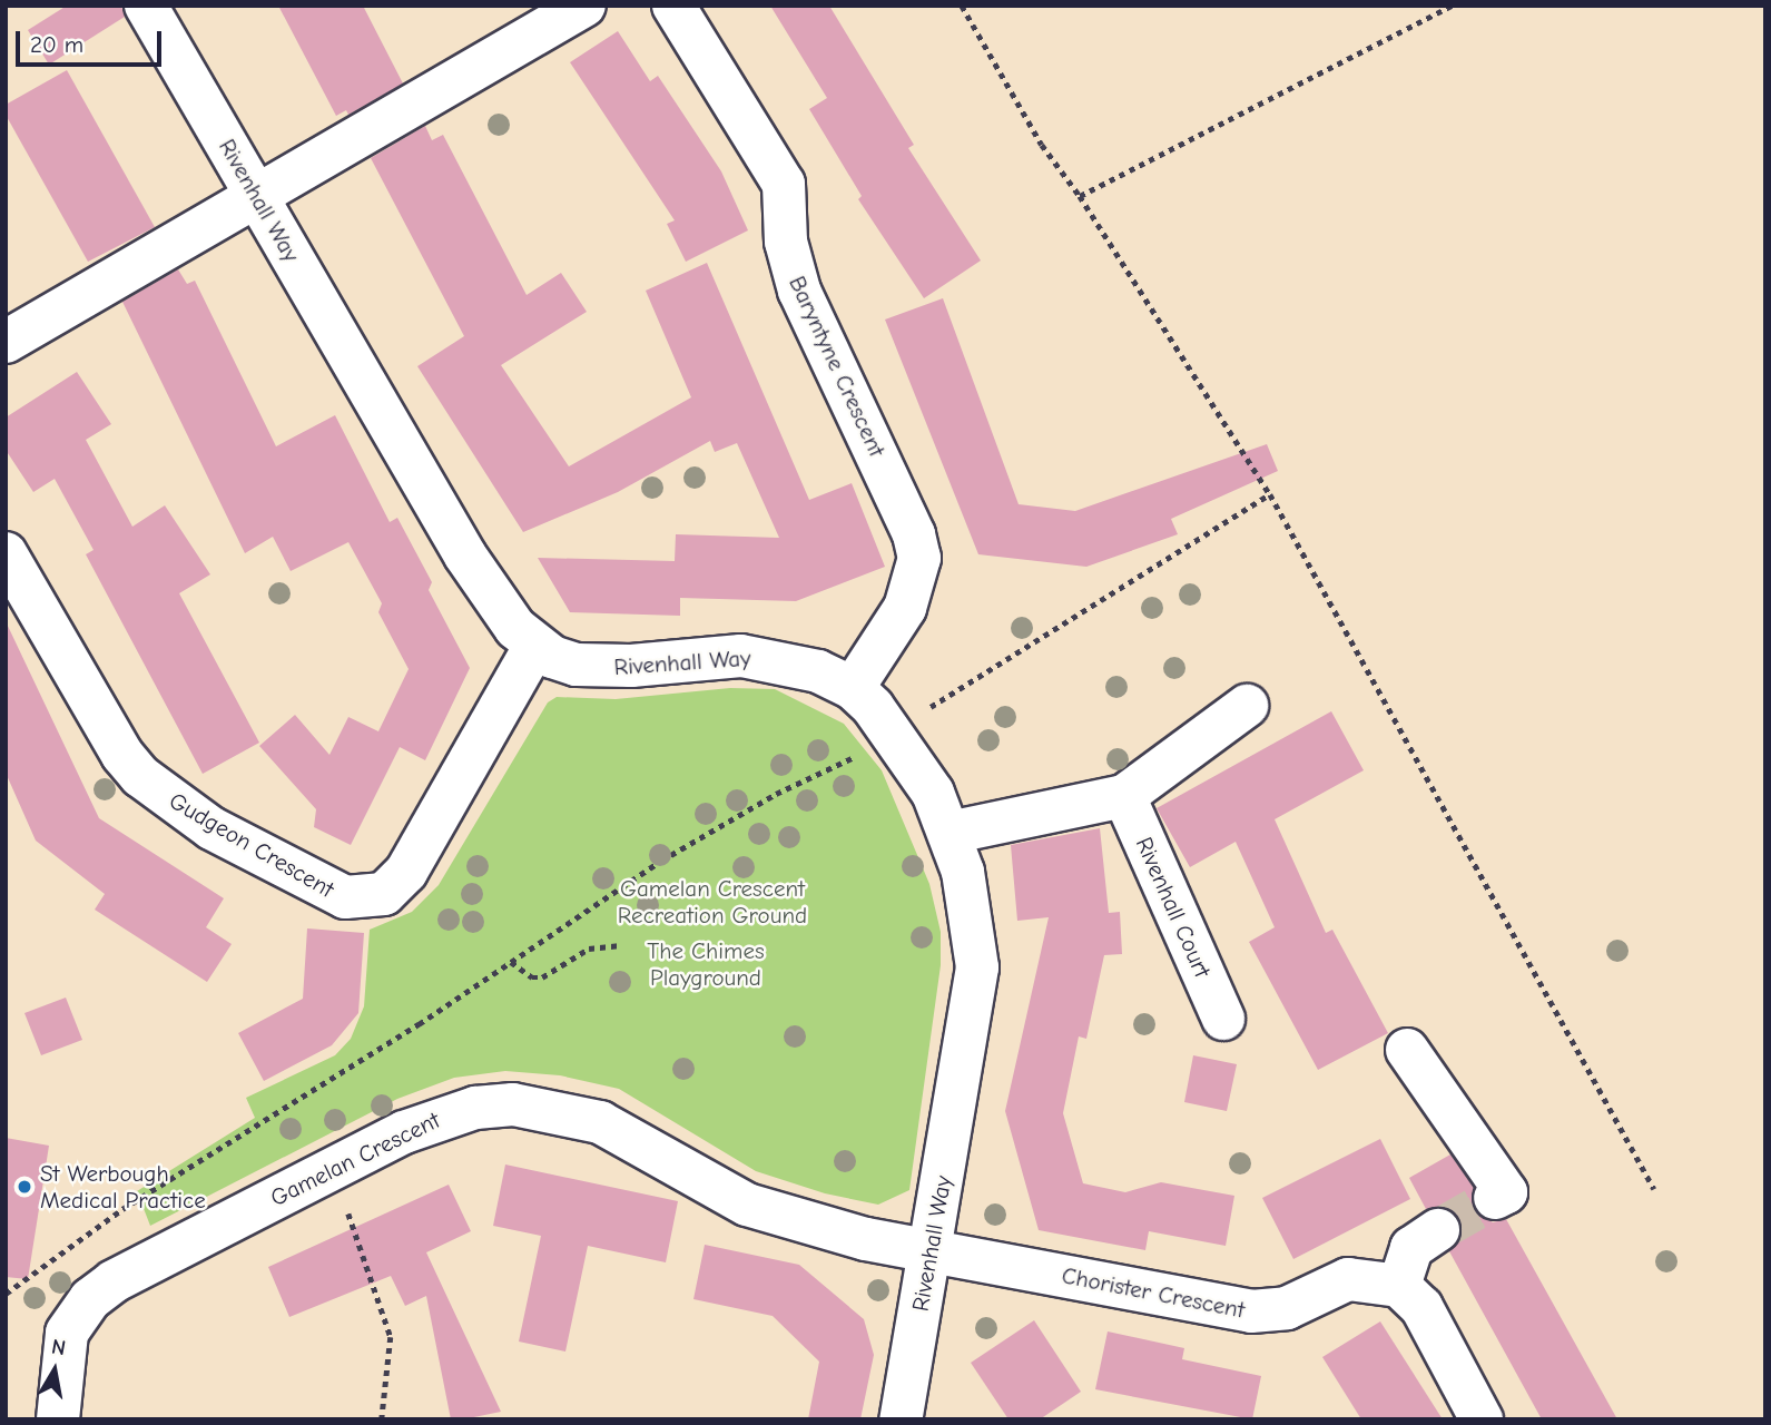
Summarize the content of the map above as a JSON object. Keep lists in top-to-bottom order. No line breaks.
{"streets":{"street":["Rivenhall Way","Baryntyne Crescent","Gudgeon Crescent","Rivenhall Court","Gamelan Crescent","Chorister Crescent"]},"crossings":[["Rivenhall Way","Baryntyne Crescent"],["Rivenhall Way","Gudgeon Crescent"],["Rivenhall Way","Gamelan Crescent"],["Rivenhall Way","Chorister Crescent"],["Gamelan Crescent","Chorister Crescent"]],"parks":["Gamelan Crescent Recreation Ground","The Chimes Playground"],"places":["St Werbough Medical Practice"],"scale_bar":"20 m","north":"top"}
